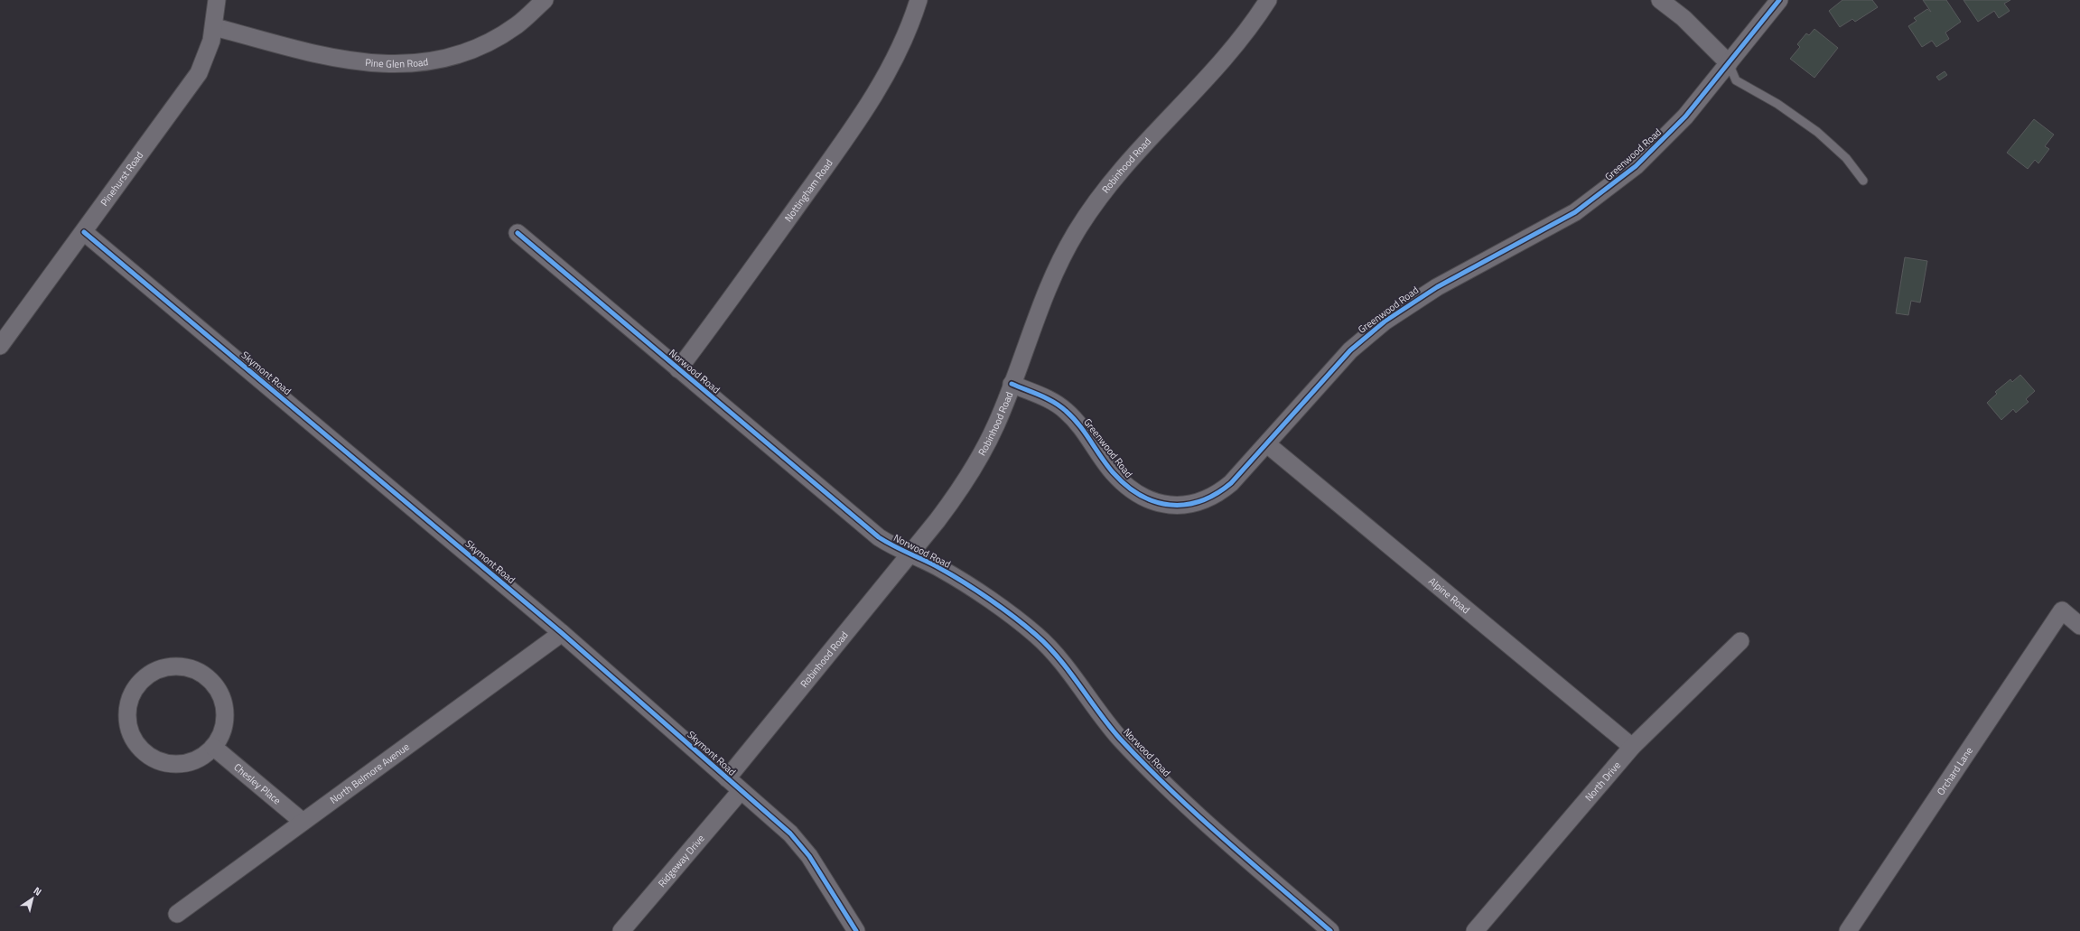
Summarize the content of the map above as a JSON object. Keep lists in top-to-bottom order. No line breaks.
{"streets":{"street":["Pine Glen Road","Greenwood Road","Robinhood Road","Pinehurst Road","Nottingham Road","Norwood Road","Skymont Road","Alpine Road","Orchard Lane","North Belmore Avenue","North Drive","Chesley Place","Ridgeway Drive"]},"crossings":[["Pine Glen Road","Pinehurst Road"],["Greenwood Road","Robinhood Road"],["Greenwood Road","Alpine Road"],["Robinhood Road","Norwood Road"],["Robinhood Road","Skymont Road"],["Pinehurst Road","Skymont Road"],["Nottingham Road","Norwood Road"],["Skymont Road","North Belmore Avenue"],["Skymont Road","Ridgeway Drive"],["Alpine Road","North Drive"],["North Belmore Avenue","Chesley Place"]],"north":"top right"}
